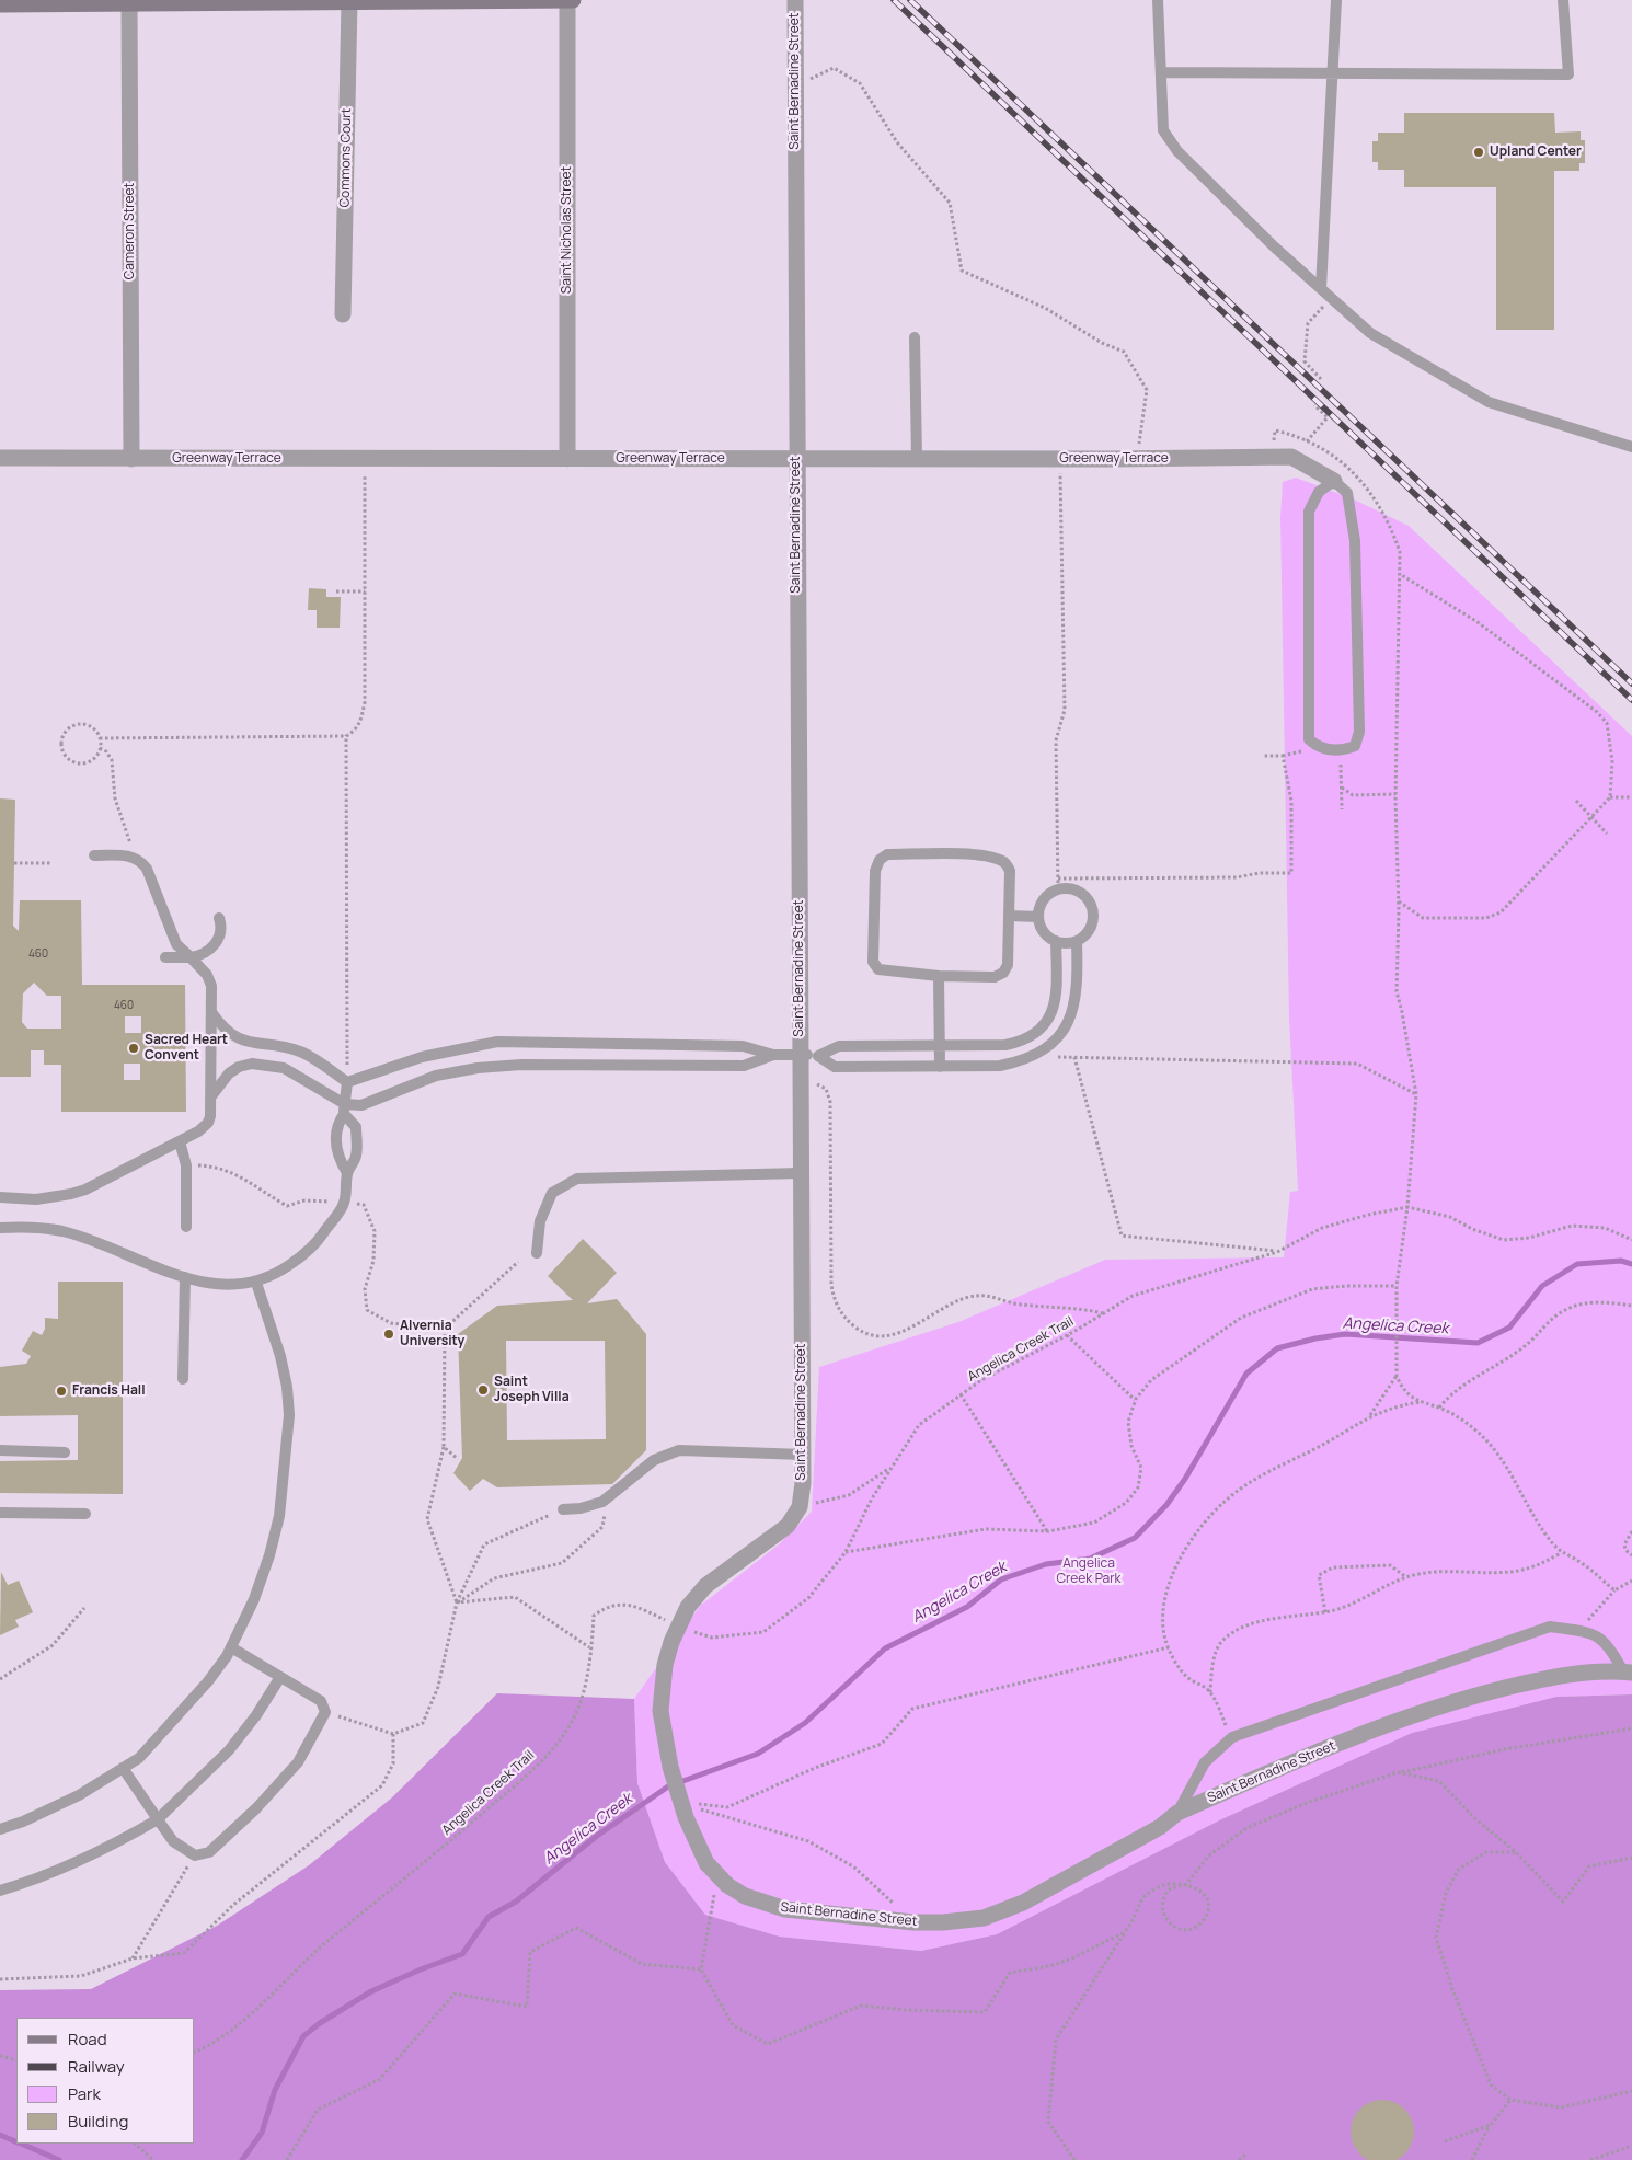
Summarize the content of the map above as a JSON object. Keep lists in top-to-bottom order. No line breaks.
{"streets":{"street":["Saint Bernadine Street","Commons Court","Saint Nicholas Street","Cameron Street","Greenway Terrace"],"path":["Angelica Creek Trail"]},"crossings":[["Saint Bernadine Street","Greenway Terrace"],["Saint Bernadine Street","Angelica Creek Trail"],["Saint Nicholas Street","Greenway Terrace"],["Cameron Street","Greenway Terrace"]],"water":["Angelica Creek"],"parks":["Angelica Creek Park"],"places":["Upland Center","Sacred Heart Convent","Alvernia University","Saint Joseph Villa","Francis Hall"],"house_numbers":["460","460"],"legend":["Road","Railway","Park","Building"]}
